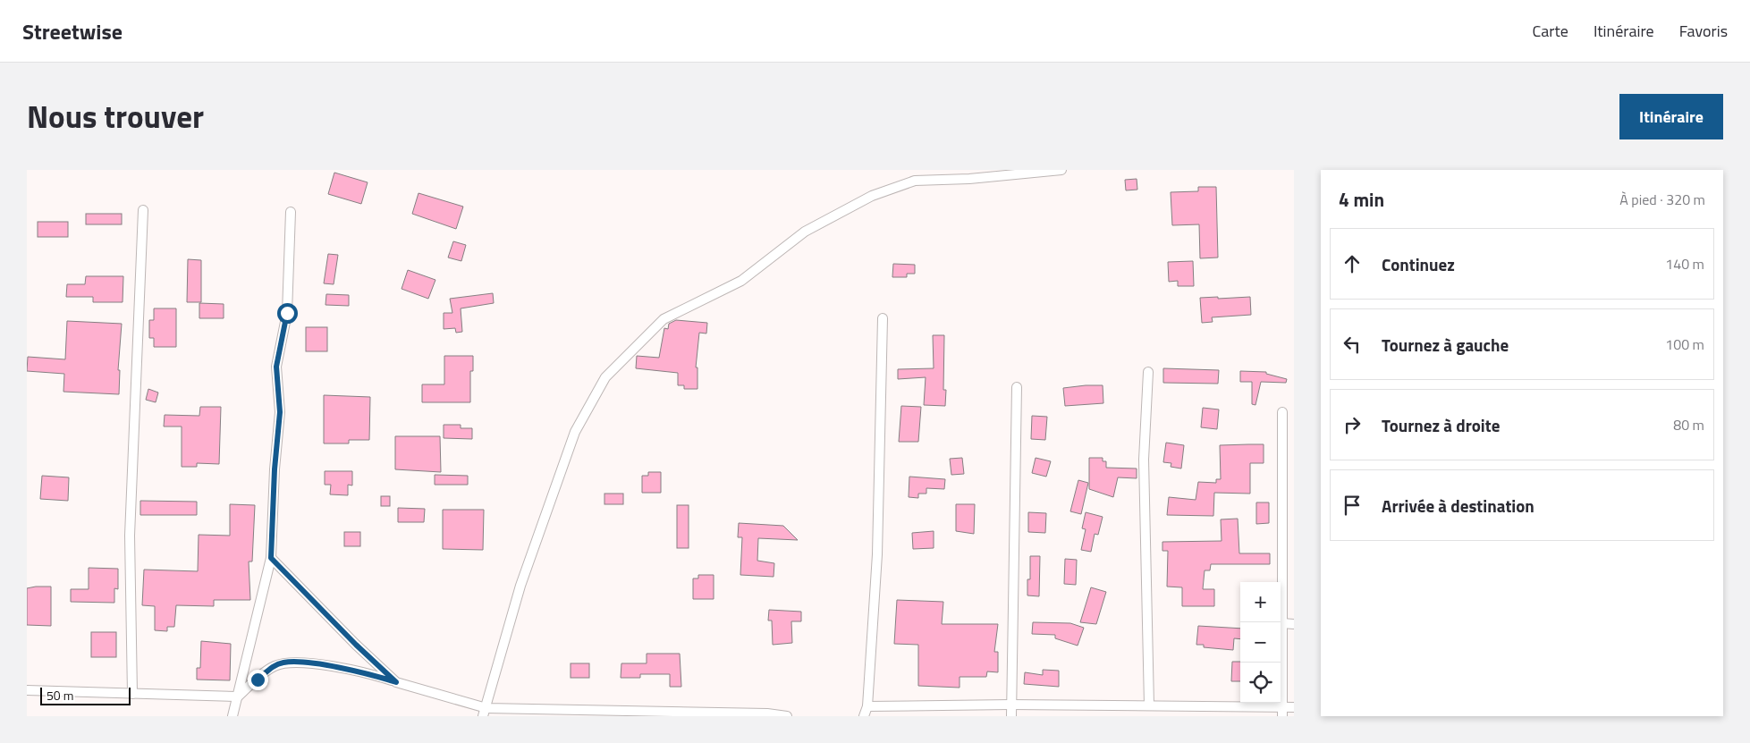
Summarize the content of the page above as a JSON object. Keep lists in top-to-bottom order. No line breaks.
{"scale_bar":"50 m","page":{"header":"Streetwise","nav":["Carte","Itinéraire","Favoris"],"title":"Nous trouver","buttons":"Itinéraire","heading":["4 min","À pied · 320 m"],"list":[["Continuez","140 m"],["Tournez à gauche","100 m"],["Tournez à droite","80 m"],"Arrivée à destination"],"map_buttons":["+","−"],"scale":"50 m"}}
